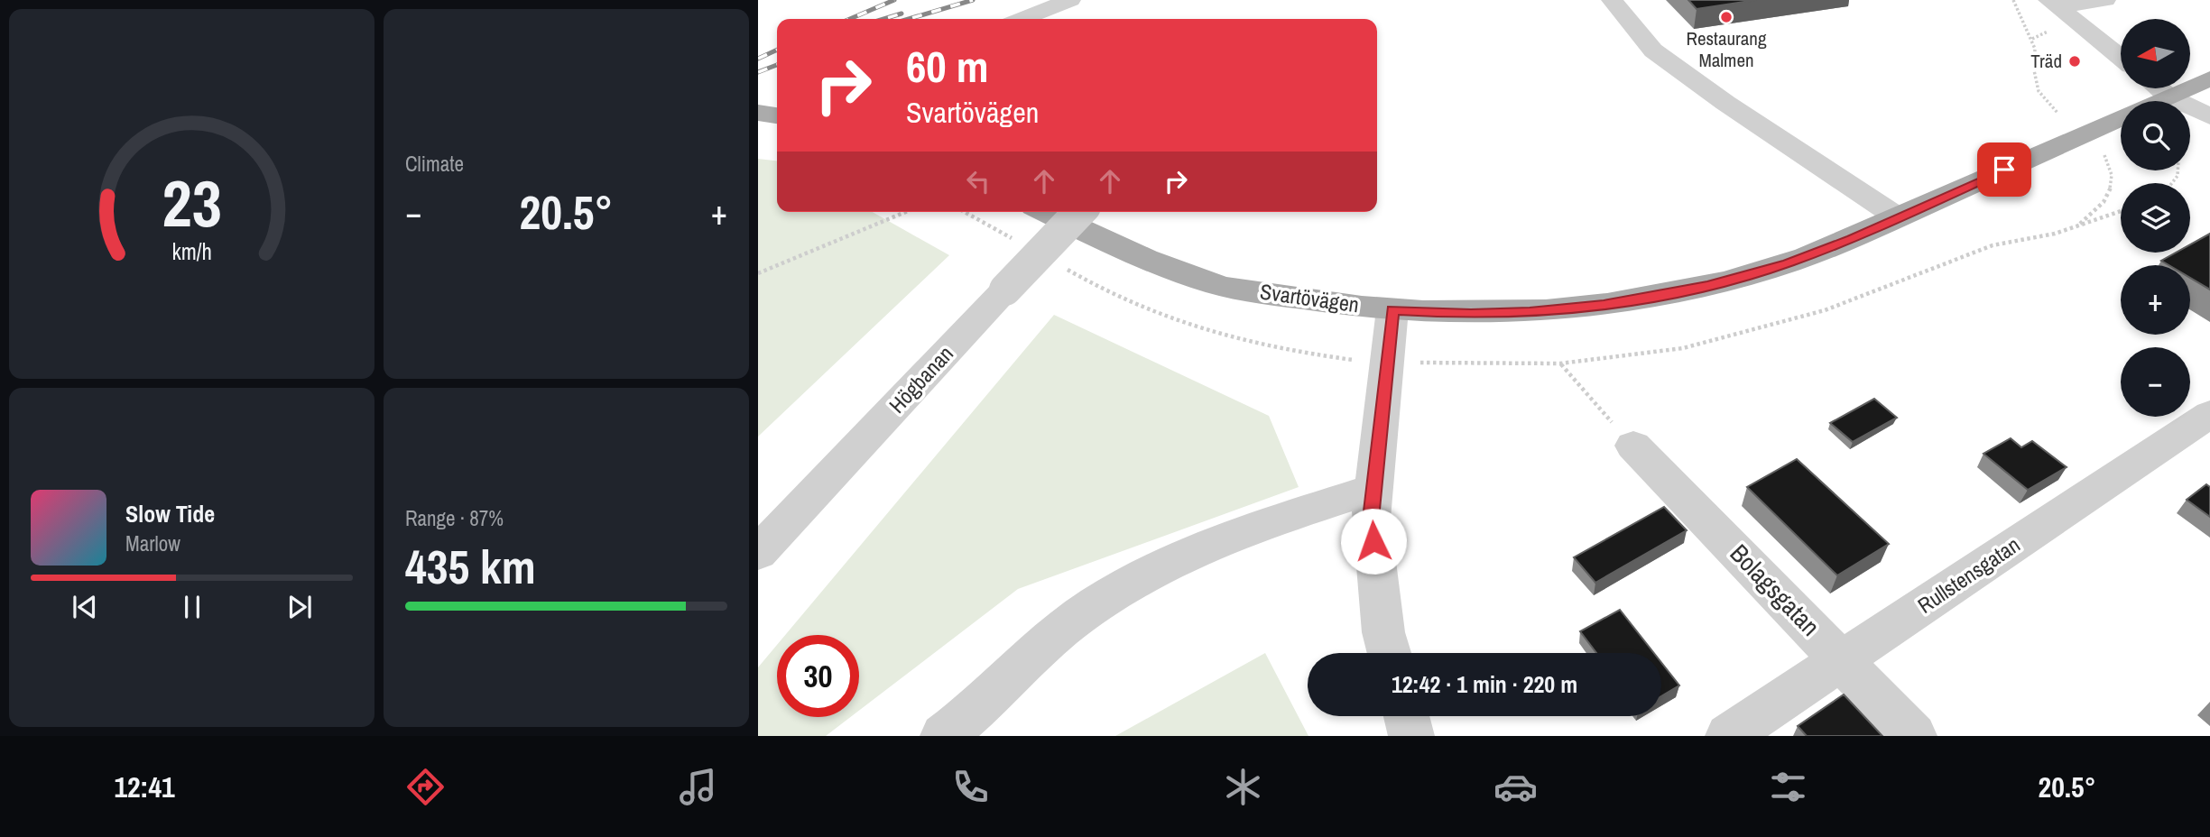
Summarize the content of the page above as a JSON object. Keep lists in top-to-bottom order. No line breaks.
{"streets":{"main road":["Svartövägen"],"street":["Högbanan","Rullstensgatan","Bolagsgatan"]},"crossings":[["Rullstensgatan","Bolagsgatan"]],"places":["Restaurang Malmen","Träd"],"north":"left","page":{"tile":["Climate",["Range · 87%","435 km"]],"map_buttons":["+","−"],"turn":["60 m","Svartövägen"],"heat":["−","20.5°","+"],"song":["Slow Tide","Marlow"],"limit":"30","trip":"12:42 · 1 min · 220 m","tabs":["12:41","20.5°"],"gauge":["23","km/h"]}}
